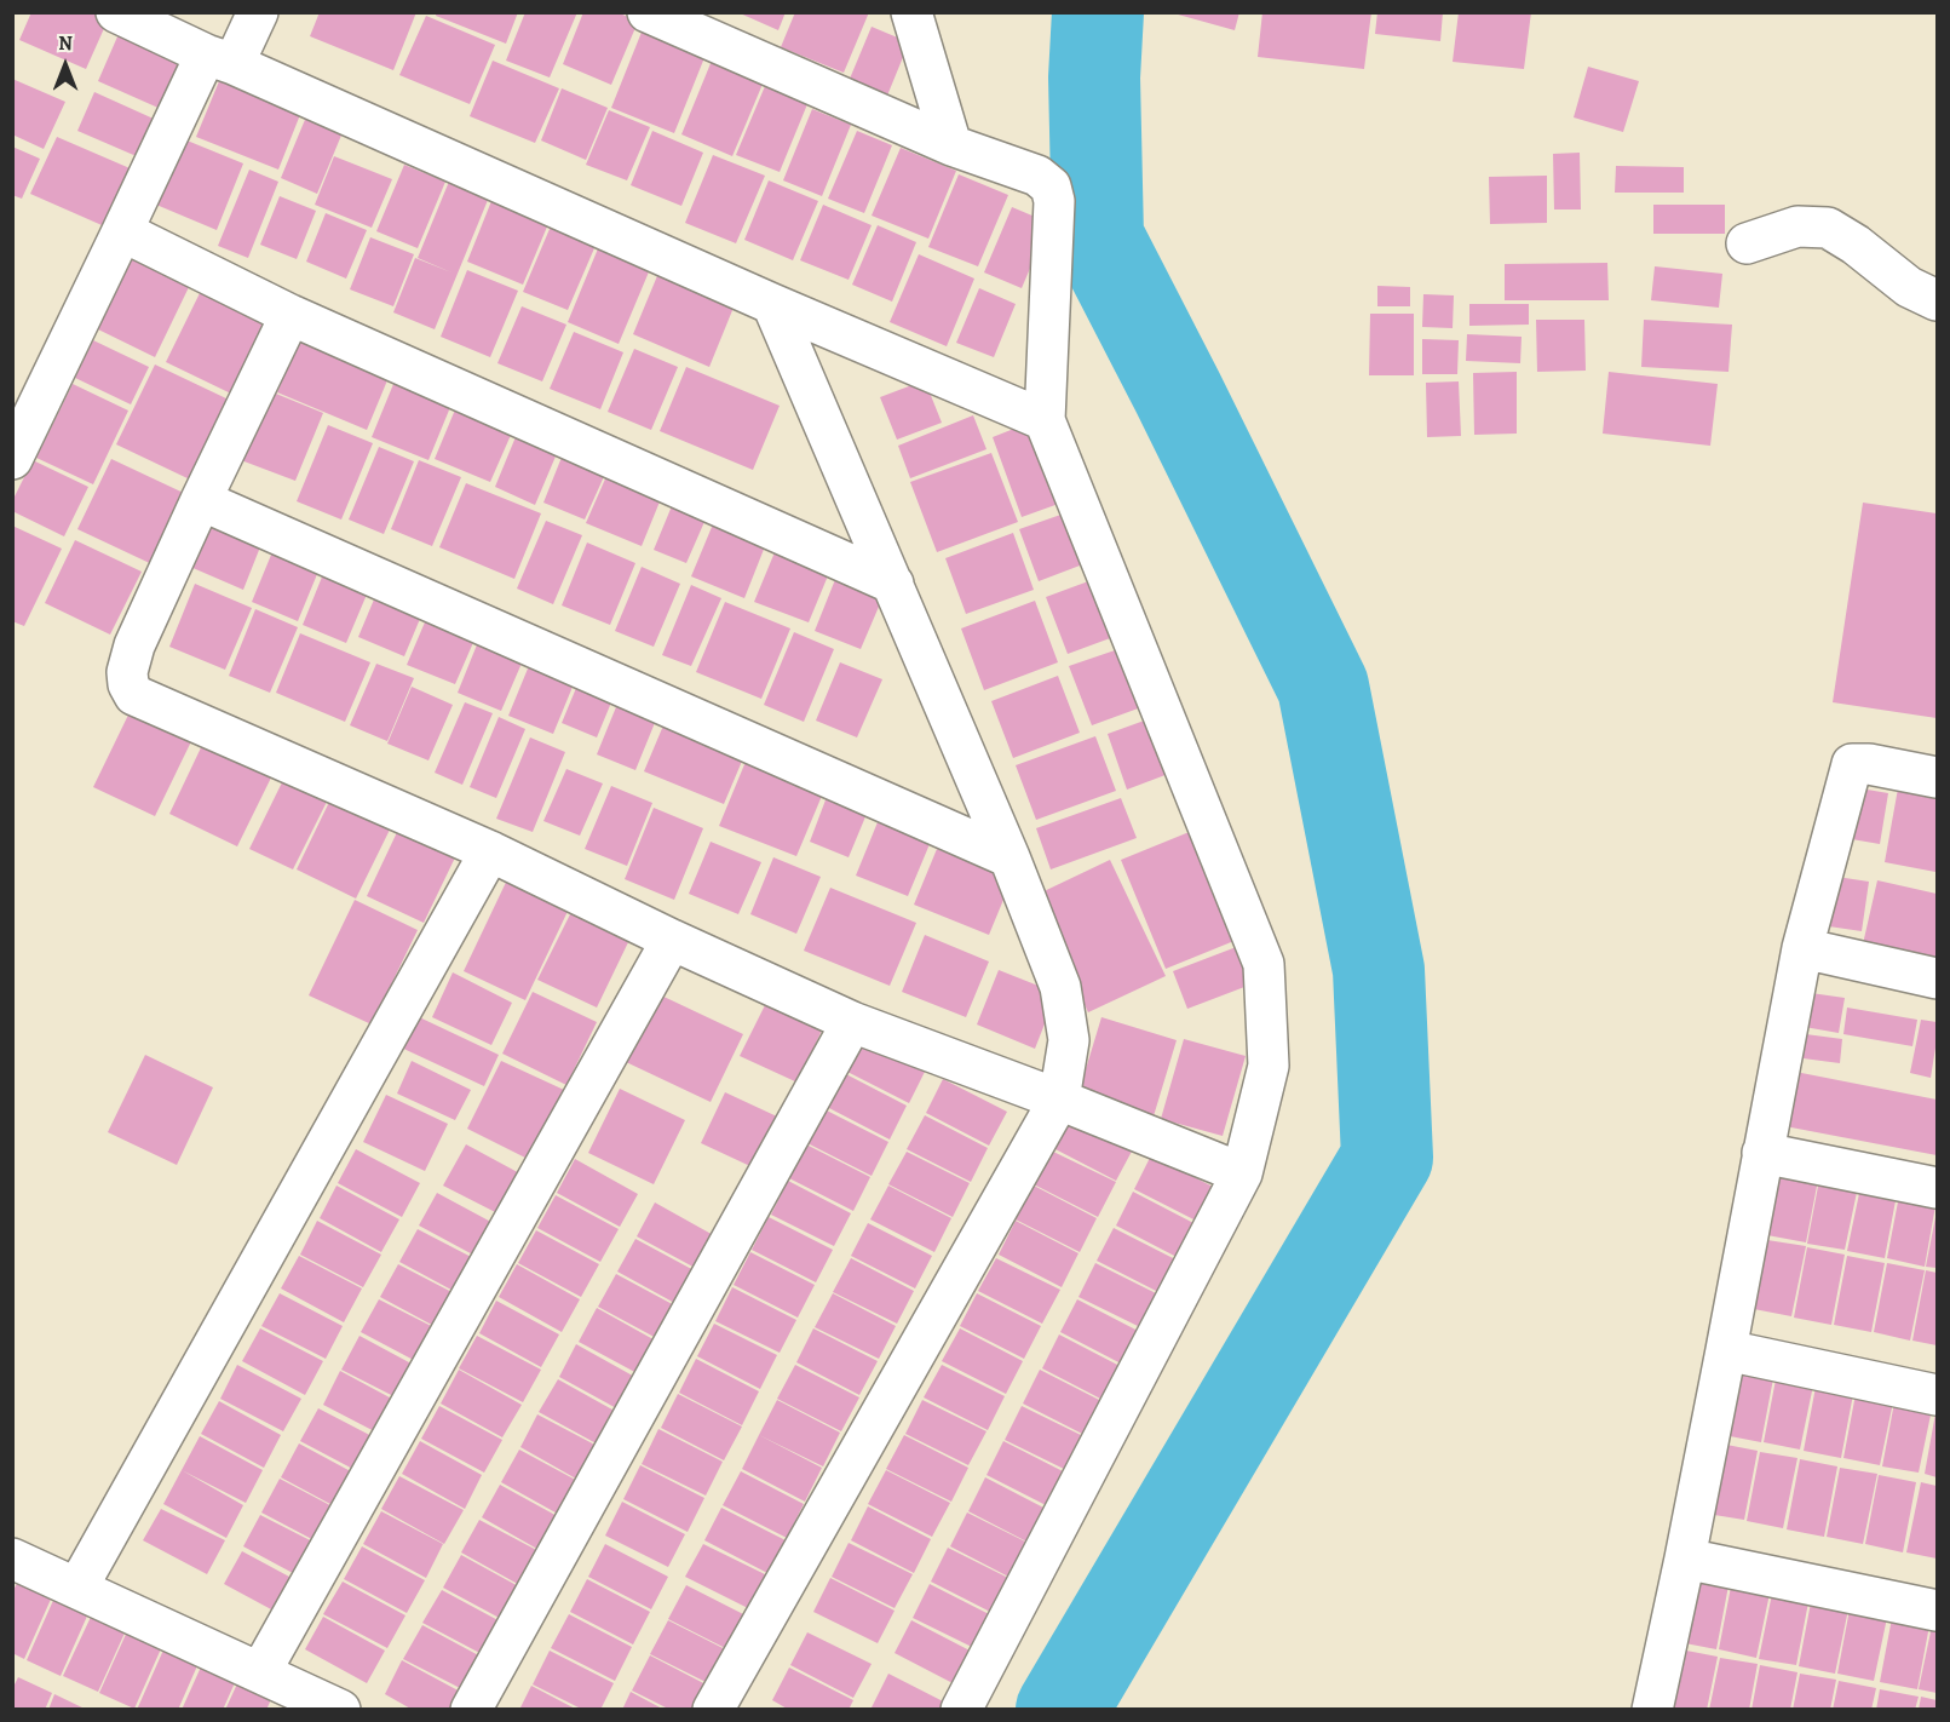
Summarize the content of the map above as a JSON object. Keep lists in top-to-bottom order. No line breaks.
{"north":"top"}
